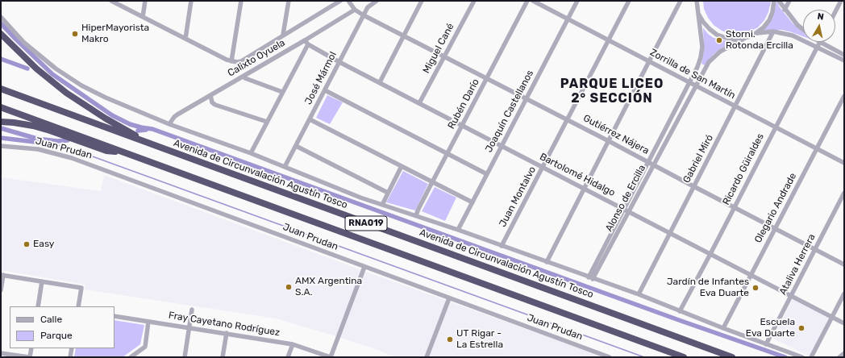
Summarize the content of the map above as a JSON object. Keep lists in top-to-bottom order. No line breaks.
{"streets":{"highway":["Avenida de Circunvalación Agustín Tosco","RNA019"],"street":["Miguel Cané","Calixto Oyuela","Zorrilla de San Martín","José Mármol","Rubén Darío","Joaquín Castellanos","Gutiérrez Nájera","Juan Prudan","Gabriel Miró","Ricardo Güiraldes","Bartolomé Hidalgo","Juan Montalvo","Alonso de Ercilla","Olegario Andrade","Ataliva Herrera","Fray Cayetano Rodríguez"]},"crossings":[["Miguel Cané","Gutiérrez Nájera"],["Miguel Cané","Bartolomé Hidalgo"],["Calixto Oyuela","Gutiérrez Nájera"],["Calixto Oyuela","Avenida de Circunvalación Agustín Tosco"],["Calixto Oyuela","Bartolomé Hidalgo"],["Zorrilla de San Martín","Joaquín Castellanos"],["Zorrilla de San Martín","Gabriel Miró"],["Zorrilla de San Martín","Ricardo Güiraldes"],["Zorrilla de San Martín","Juan Montalvo"],["Zorrilla de San Martín","Alonso de Ercilla"],["Zorrilla de San Martín","Olegario Andrade"],["José Mármol","Gutiérrez Nájera"],["José Mármol","Avenida de Circunvalación Agustín Tosco"],["José Mármol","Bartolomé Hidalgo"],["Rubén Darío","Gutiérrez Nájera"],["Rubén Darío","Avenida de Circunvalación Agustín Tosco"],["Rubén Darío","Bartolomé Hidalgo"],["Joaquín Castellanos","Gutiérrez Nájera"],["Joaquín Castellanos","Avenida de Circunvalación Agustín Tosco"],["Joaquín Castellanos","Bartolomé Hidalgo"],["Gutiérrez Nájera","Gabriel Miró"],["Gutiérrez Nájera","Ricardo Güiraldes"],["Gutiérrez Nájera","Juan Montalvo"],["Gutiérrez Nájera","Alonso de Ercilla"],["Gutiérrez Nájera","Olegario Andrade"],["Gutiérrez Nájera","Ataliva Herrera"],["Gabriel Miró","Avenida de Circunvalación Agustín Tosco"],["Gabriel Miró","Bartolomé Hidalgo"],["Ricardo Güiraldes","Avenida de Circunvalación Agustín Tosco"],["Ricardo Güiraldes","Bartolomé Hidalgo"],["Avenida de Circunvalación Agustín Tosco","Juan Montalvo"],["Avenida de Circunvalación Agustín Tosco","Alonso de Ercilla"],["Avenida de Circunvalación Agustín Tosco","Olegario Andrade"],["Avenida de Circunvalación Agustín Tosco","Ataliva Herrera"],["Bartolomé Hidalgo","Juan Montalvo"],["Bartolomé Hidalgo","Alonso de Ercilla"],["Bartolomé Hidalgo","Olegario Andrade"],["Bartolomé Hidalgo","Ataliva Herrera"]],"districts":["PARQUE LICEO 2° SECCIÓN"],"places":["HiperMayorista Makro","Storni. Rotonda Ercilla","Easy","AMX Argentina S.A.","Jardín de Infantes Eva Duarte","Escuela Eva Duarte","UT Rigar - La Estrella"],"legend":["Calle","Parque"],"north":"top"}
